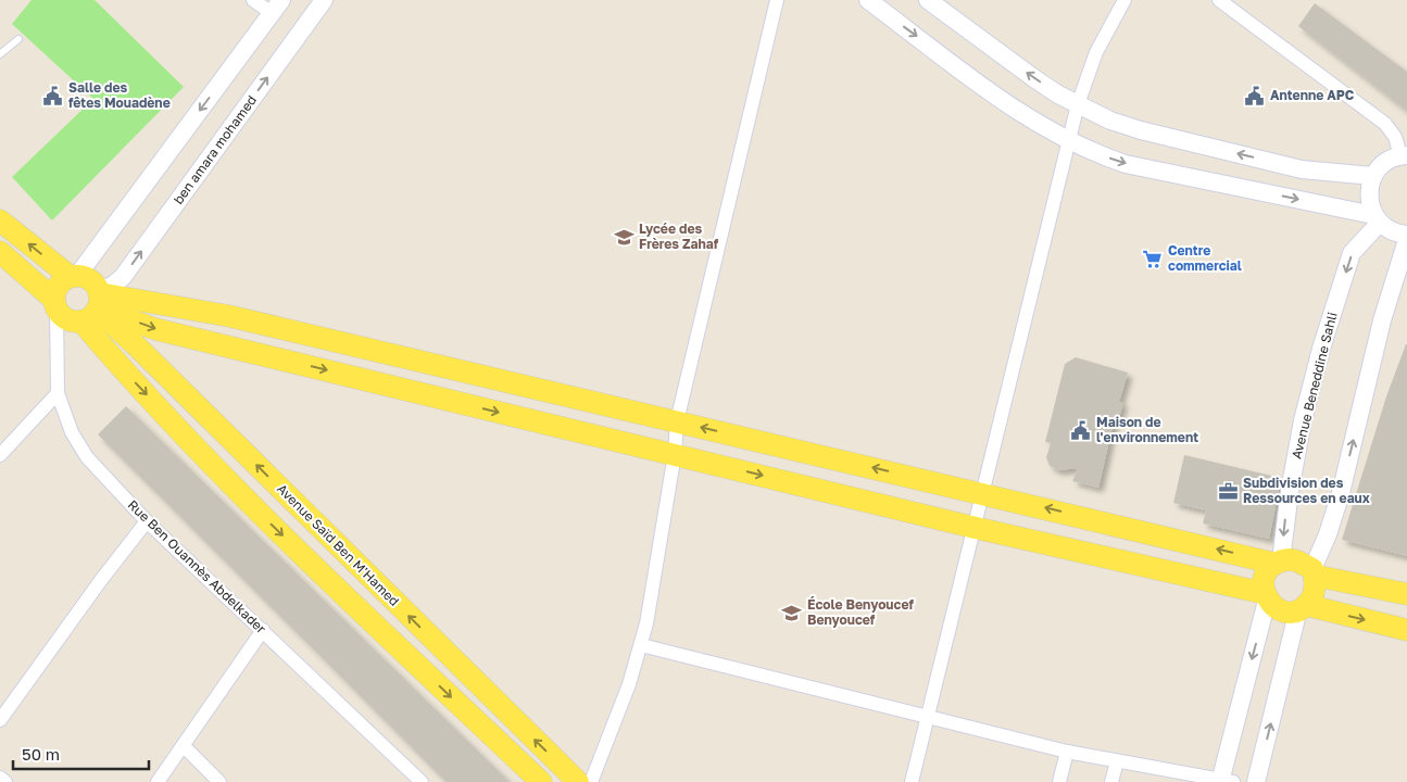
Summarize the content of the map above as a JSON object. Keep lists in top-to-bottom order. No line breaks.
{"streets":{"main road":["Avenue Saïd Ben M'Hamed"],"street":["ben amara mohamed","Avenue Beneddine Sahli","Rue Ben Ouannès Abdelkader"]},"crossings":[["ben amara mohamed","Avenue Saïd Ben M'Hamed"],["ben amara mohamed","Rue Ben Ouannès Abdelkader"],["Avenue Saïd Ben M'Hamed","Rue Ben Ouannès Abdelkader"]],"places":{"public building":["Salle des fêtes Mouadène","Antenne APC","Maison de l'environnement"],"school or university":["Lycée des Frères Zahaf","École Benyoucef Benyoucef"],"supermarket":["Centre commercial"],"office":["Subdivision des Ressources en eaux"]},"scale_bar":"50 m"}
